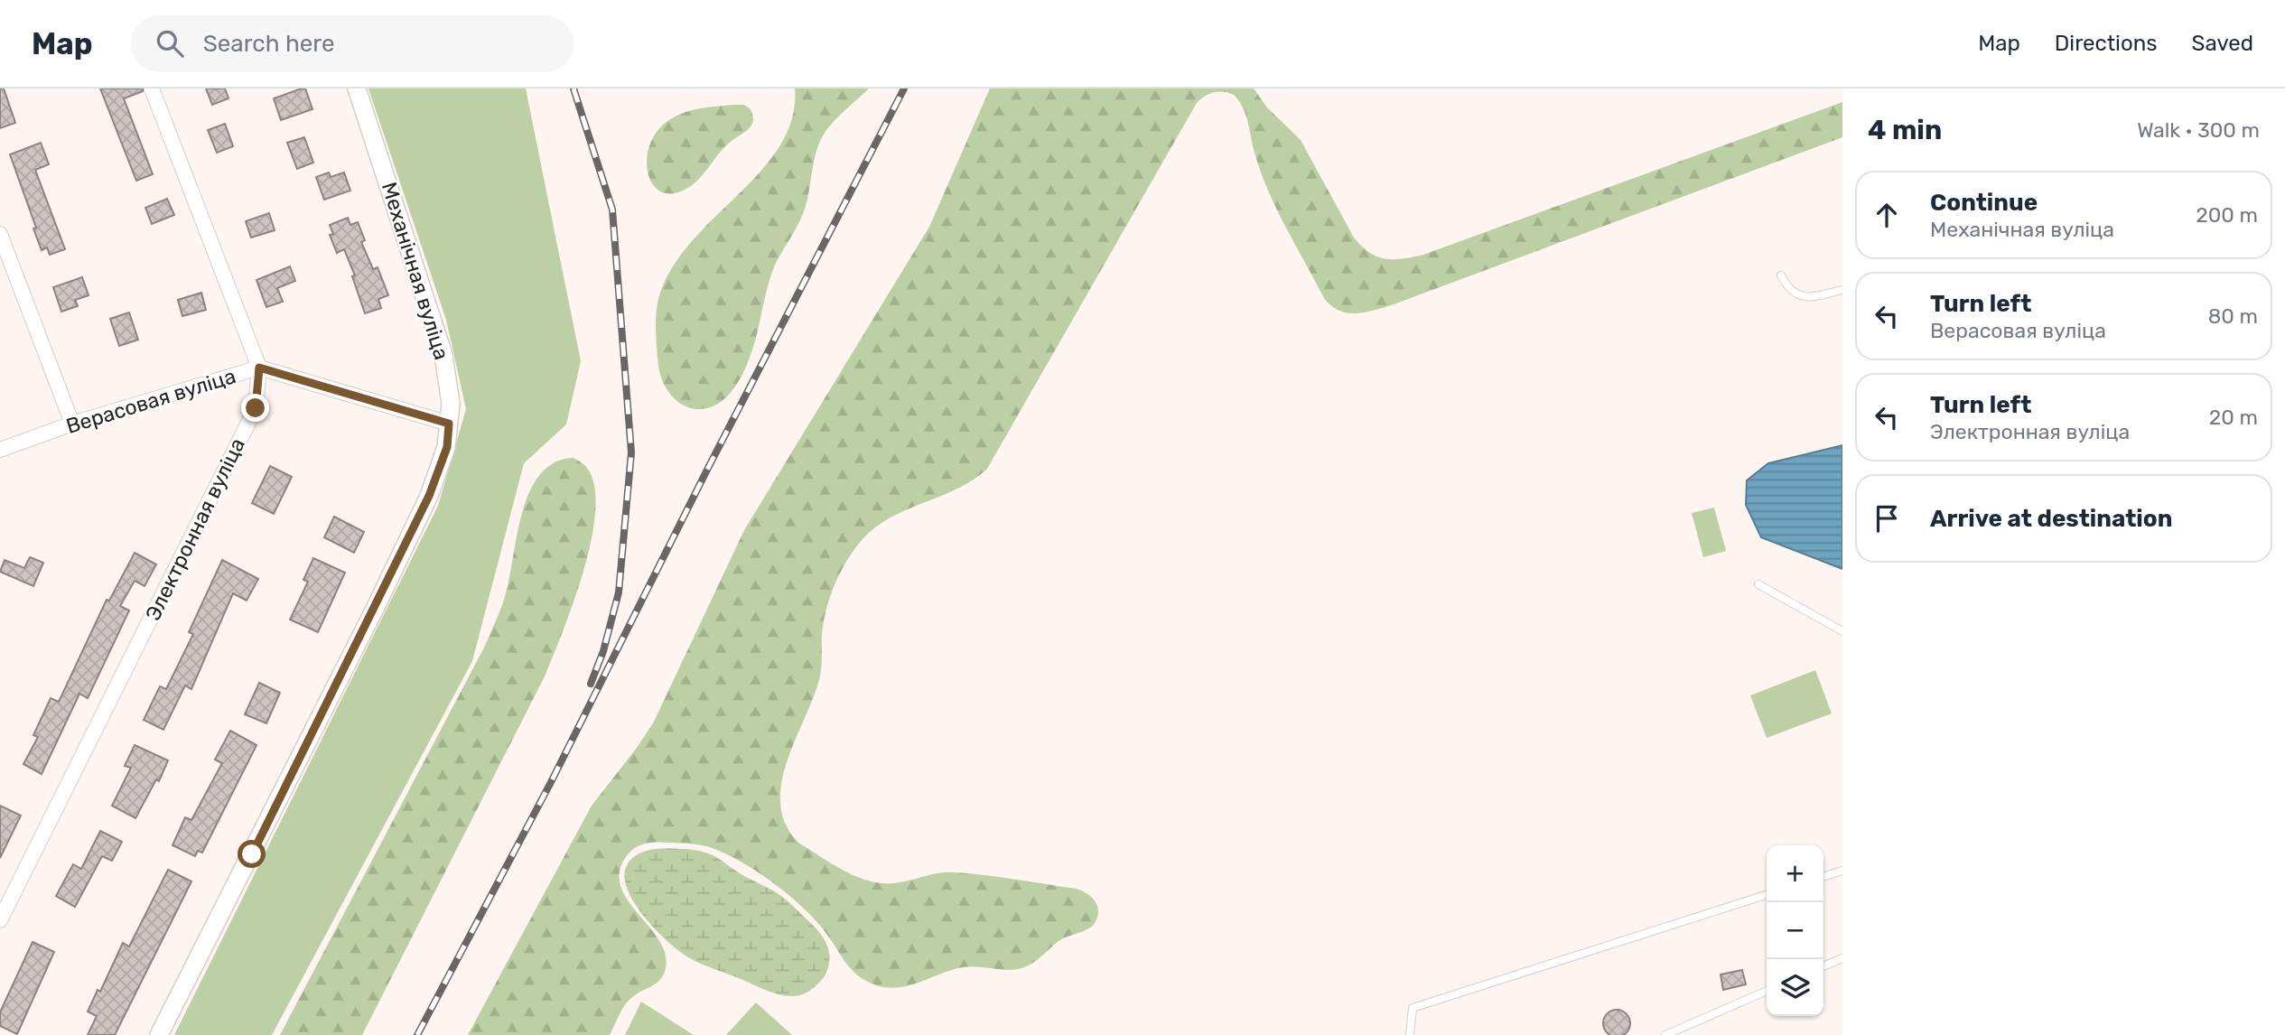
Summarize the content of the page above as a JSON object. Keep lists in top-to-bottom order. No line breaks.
{"streets":{"street":["Механічная вуліца","Верасовая вуліца","Электронная вуліца"]},"crossings":[["Механічная вуліца","Верасовая вуліца"],["Верасовая вуліца","Электронная вуліца"]],"page":{"header":"Map","search":"Search here","nav":["Map","Directions","Saved"],"heading":["4 min","Walk · 300 m"],"list":[["Continue","Механічная вуліца","200 m"],["Turn left","Верасовая вуліца","80 m"],["Turn left","Электронная вуліца","20 m"],"Arrive at destination"],"map_buttons":["+","−"]}}
